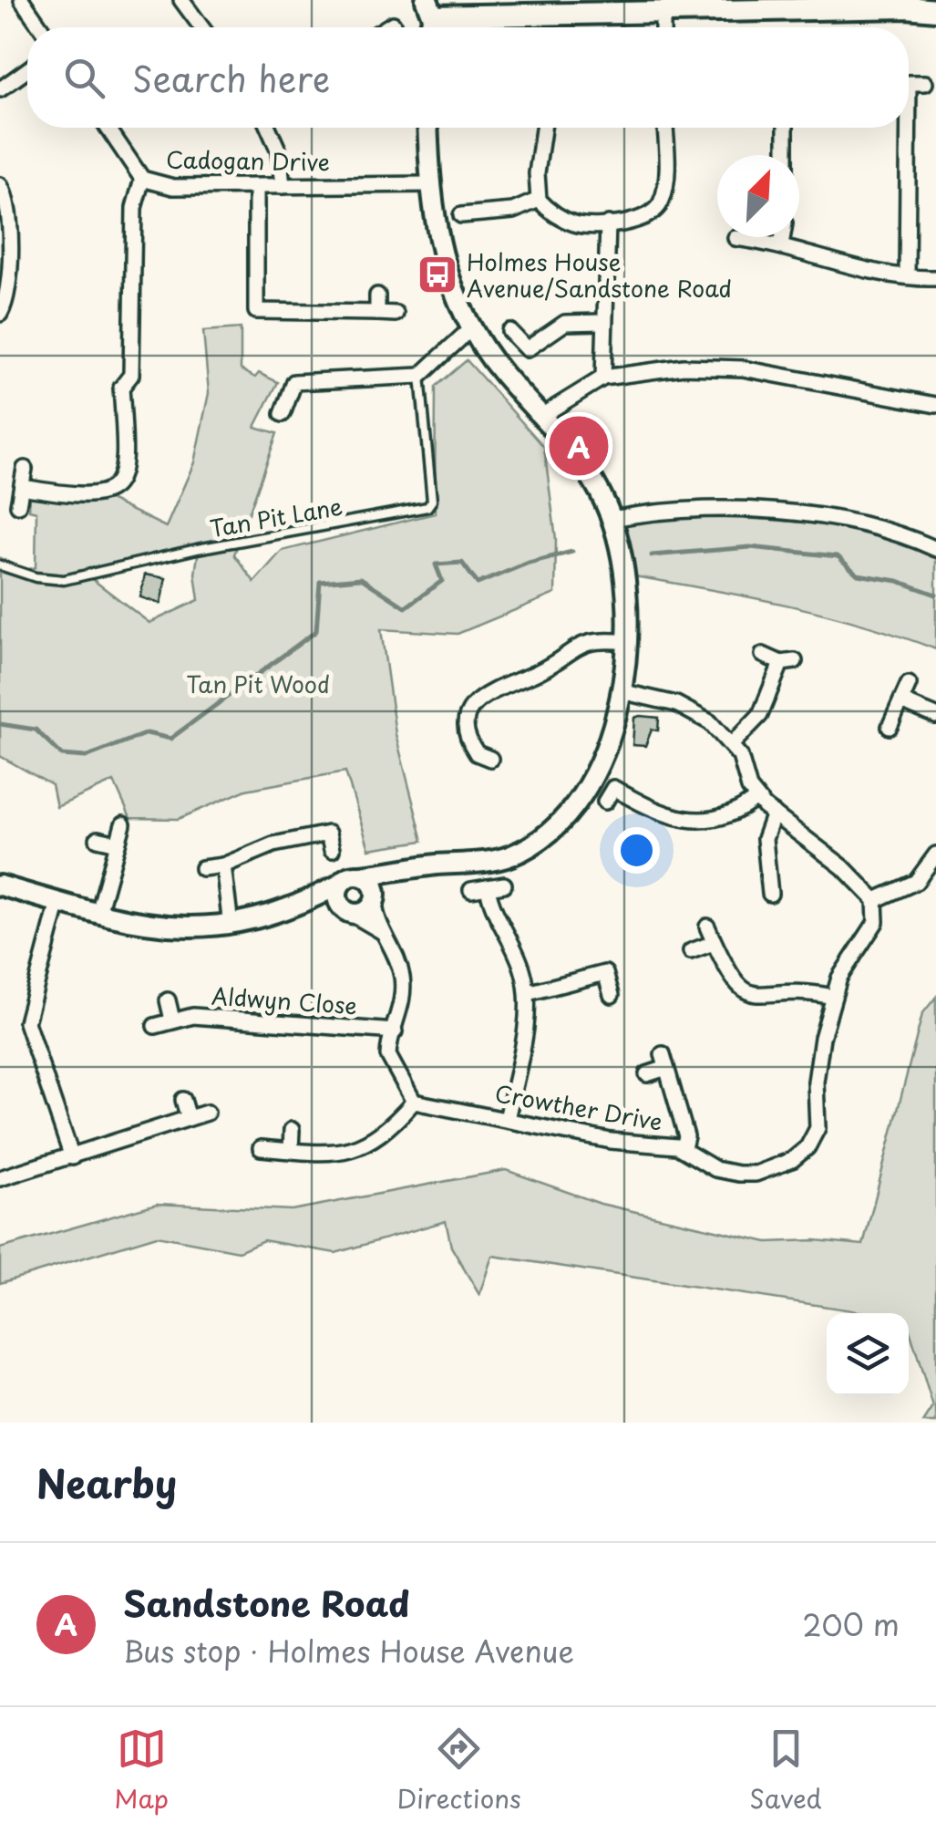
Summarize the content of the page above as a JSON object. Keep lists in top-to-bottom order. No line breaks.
{"streets":{"street":["Cadogan Drive","Aldwyn Close","Crowther Drive"],"lane":["Tan Pit Lane"]},"parks":["Tan Pit Wood"],"places":{"bus stop":["Holmes House Avenue/Sandstone Road"]},"north":"top right","page":{"search":"Search here","pins":"A","heading":"Nearby","list":[{"mark":"A","name":"Sandstone Road","note":"Bus stop · Holmes House Avenue","value":"200 m"}],"nav":["Map","Directions","Saved"]}}
